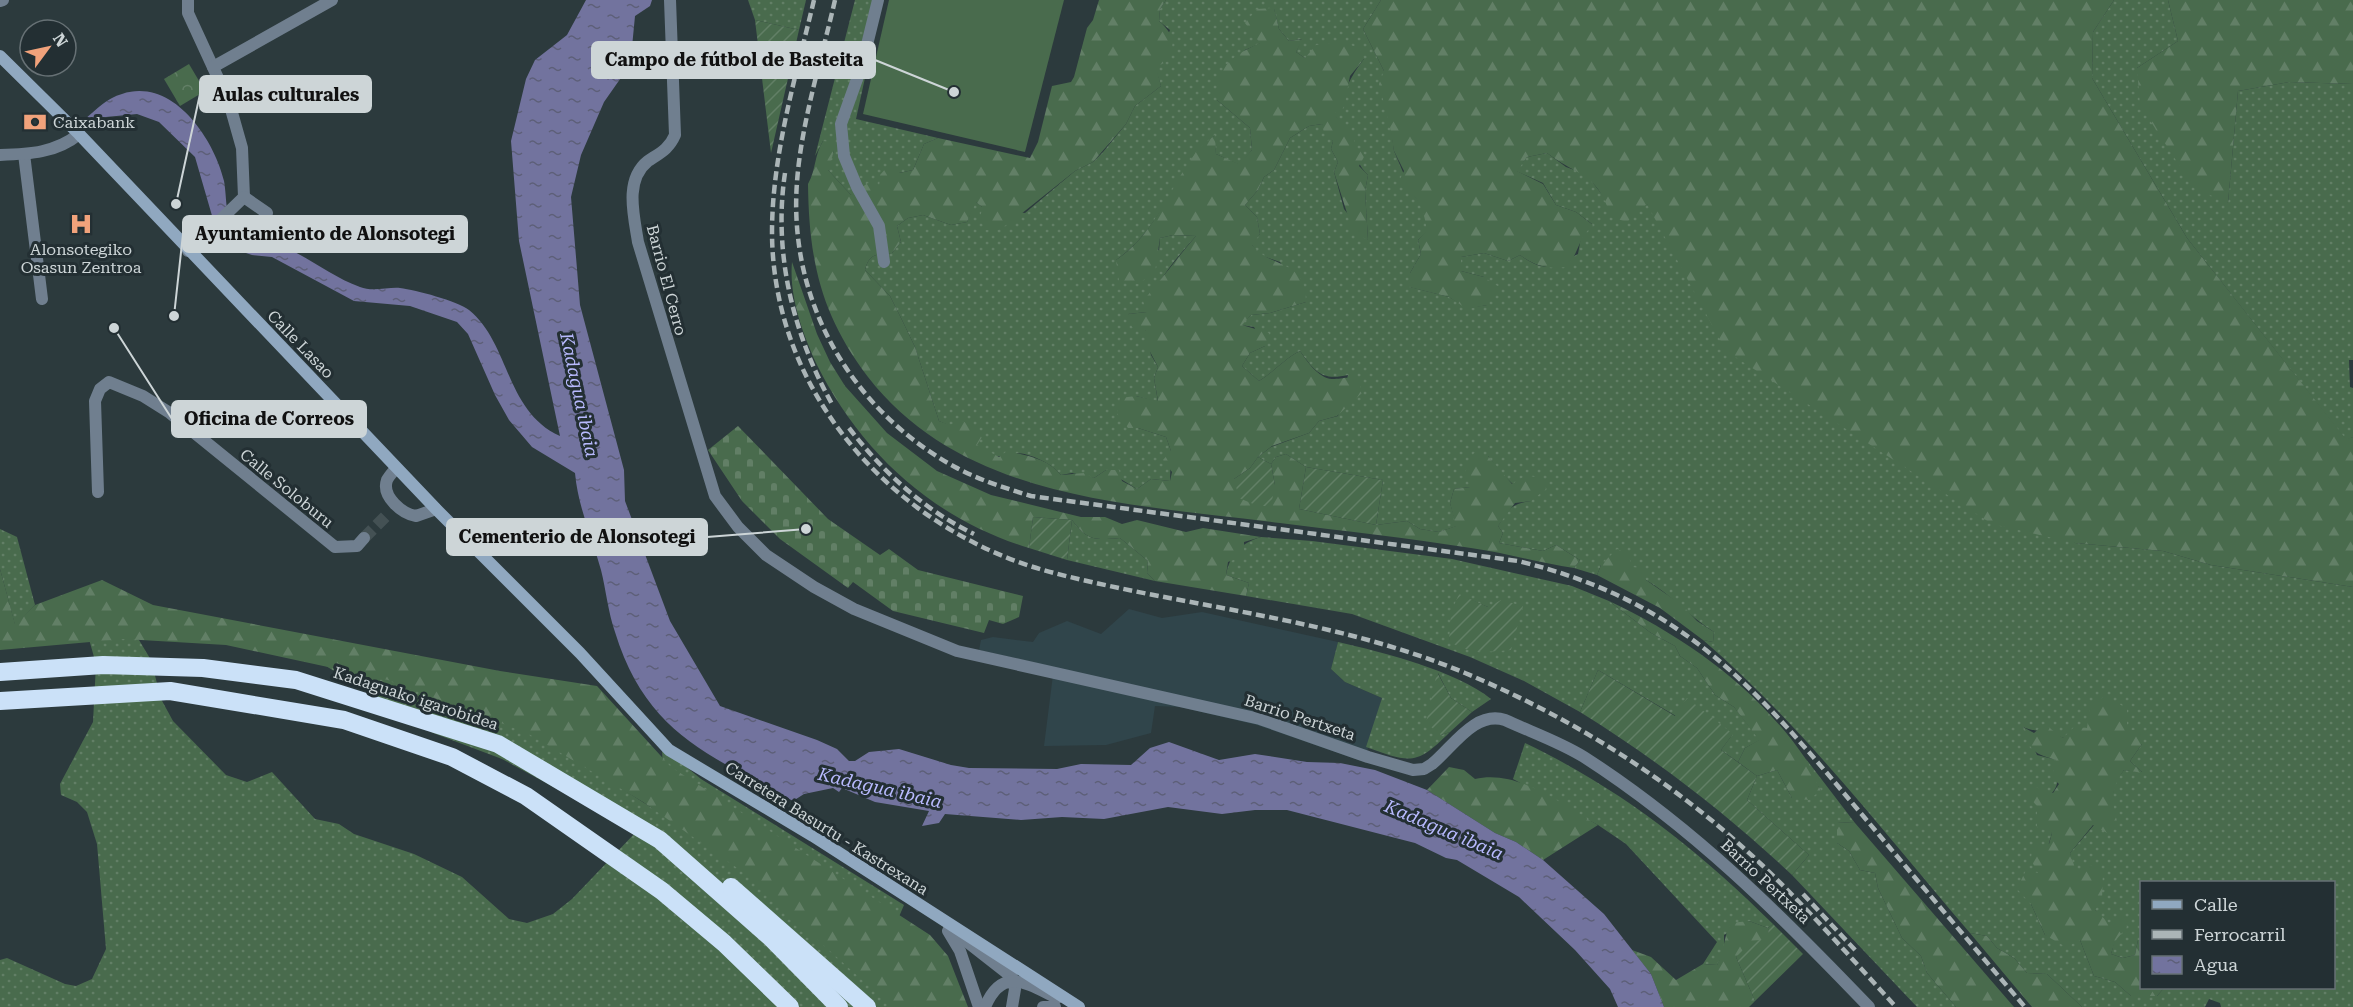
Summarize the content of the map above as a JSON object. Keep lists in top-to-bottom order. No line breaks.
{"streets":{"highway":["Kadaguako igarobidea"],"street":["Barrio El Cerro","Calle Lasao","Calle Soloburu","Barrio Pertxeta","Carretera Basurtu - Kastrexana"]},"crossings":[["Barrio El Cerro","Barrio Pertxeta"],["Calle Lasao","Carretera Basurtu - Kastrexana"]],"water":["Kadagua ibaia"],"places":{"other":["Campo de fútbol de Basteita","Aulas culturales","Ayuntamiento de Alonsotegi","Oficina de Correos","Cementerio de Alonsotegi"],"bank":["Caixabank"],"hospital":["Alonsotegiko Osasun Zentroa"]},"legend":["Calle","Ferrocarril","Agua"],"north":"top right"}
